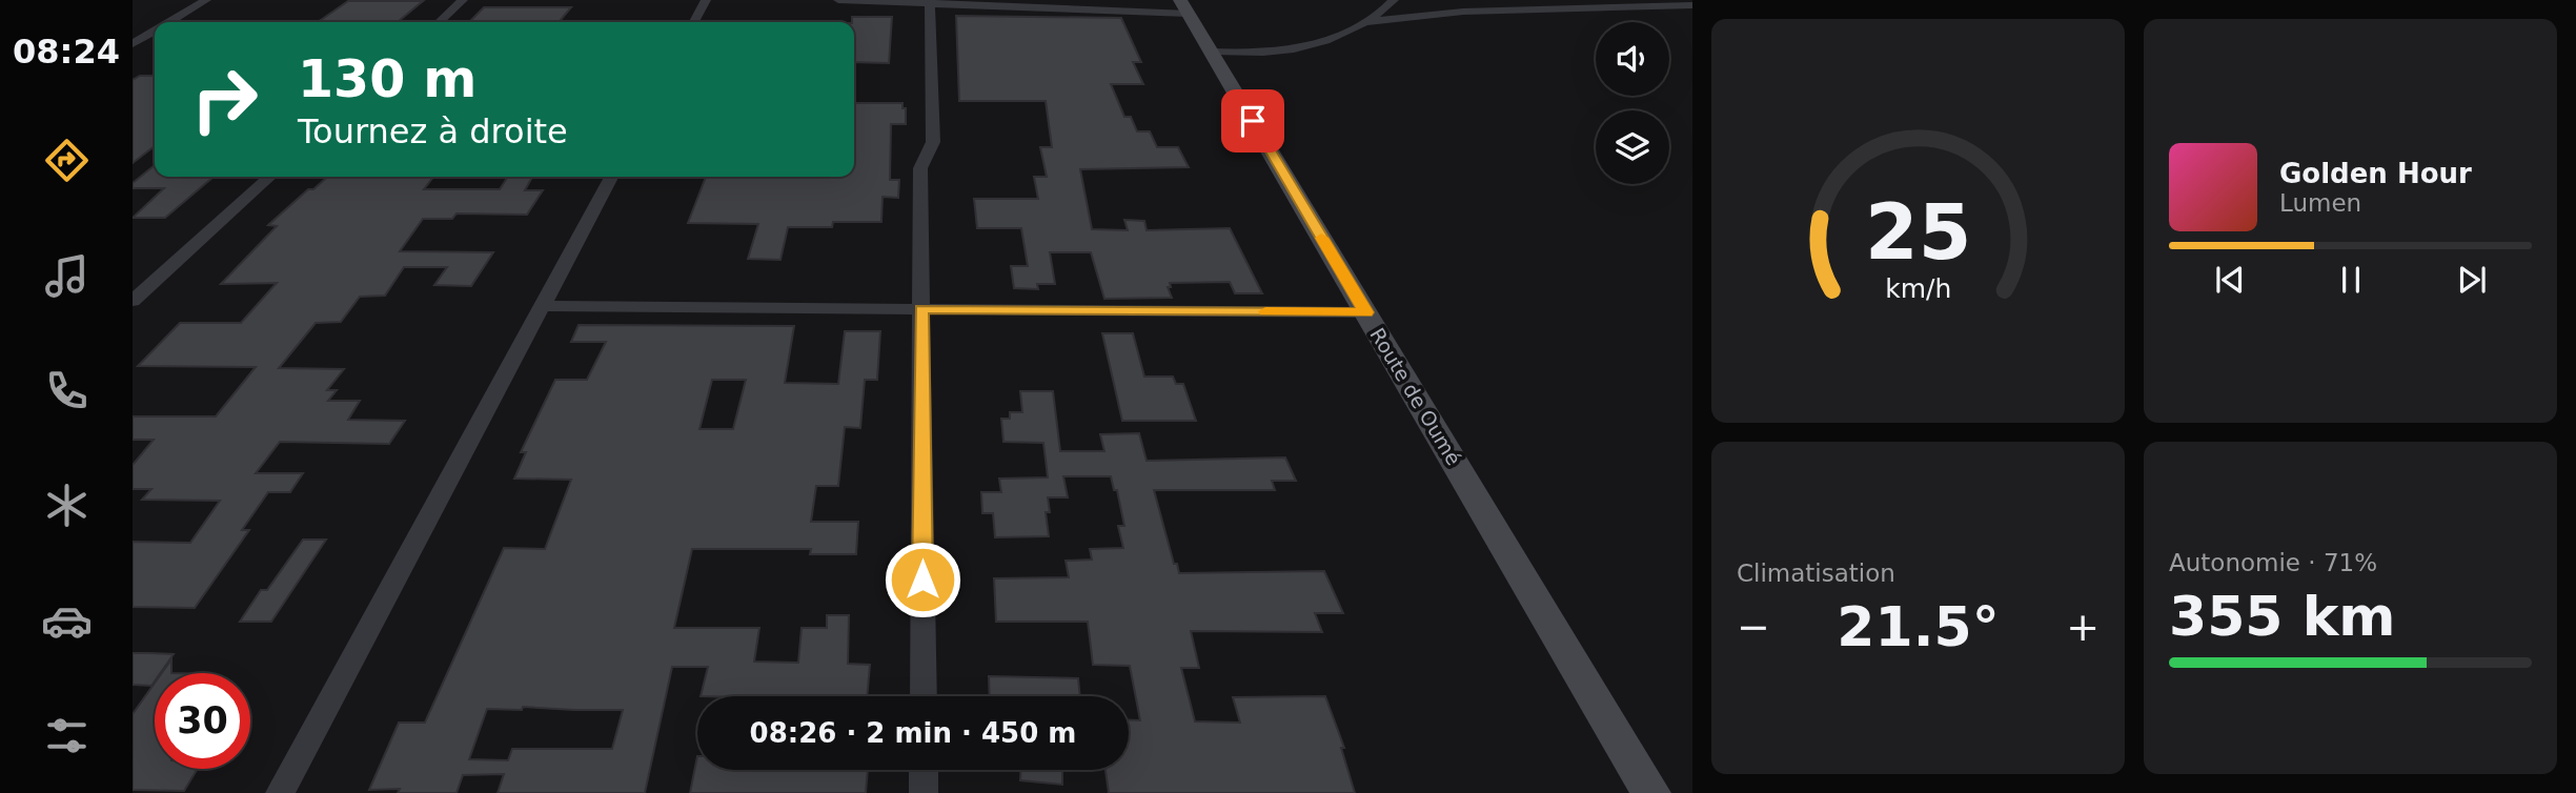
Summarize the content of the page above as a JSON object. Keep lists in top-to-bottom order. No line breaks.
{"streets":{"street":["Route de Oumé"]},"page":{"tabs":"08:24","turn":["130 m","Tournez à droite"],"song":["Golden Hour","Lumen"],"tile":["Climatisation",["Autonomie · 71%","355 km"]],"heat":["−","21.5°","+"],"limit":"30","trip":"08:26 · 2 min · 450 m","gauge":["25","km/h"]}}
